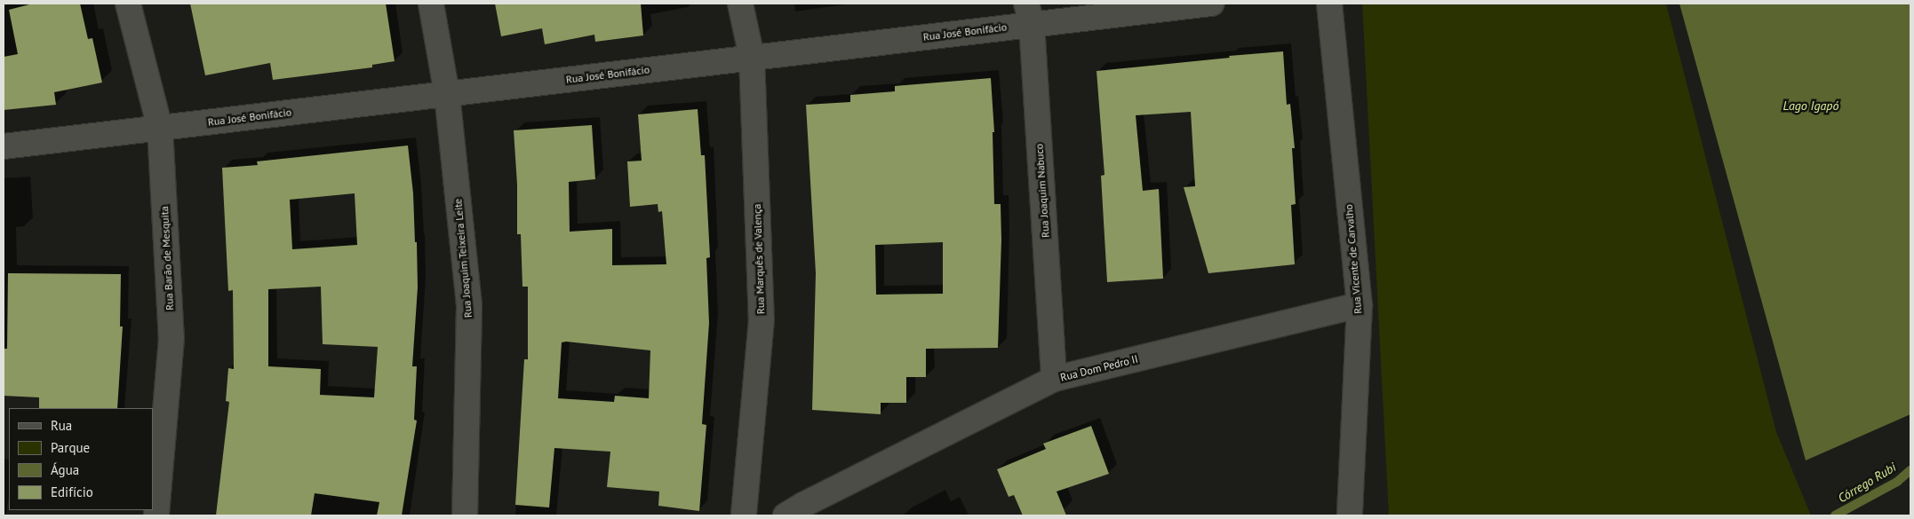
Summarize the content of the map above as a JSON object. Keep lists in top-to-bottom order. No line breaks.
{"streets":{"street":["Rua José Bonifácio","Rua Joaquim Nabuco","Rua Barão de Mesquita","Rua Joaquim Teixeira Leite","Rua Marquês de Valença","Rua Vicente de Carvalho","Rua Dom Pedro II"]},"crossings":[["Rua José Bonifácio","Rua Joaquim Nabuco"],["Rua José Bonifácio","Rua Barão de Mesquita"],["Rua José Bonifácio","Rua Joaquim Teixeira Leite"],["Rua José Bonifácio","Rua Marquês de Valença"],["Rua Joaquim Nabuco","Rua Dom Pedro II"],["Rua Vicente de Carvalho","Rua Dom Pedro II"]],"water":["Lago Igapó","Córrego Rubi"],"legend":["Rua","Parque","Água","Edifício"]}
